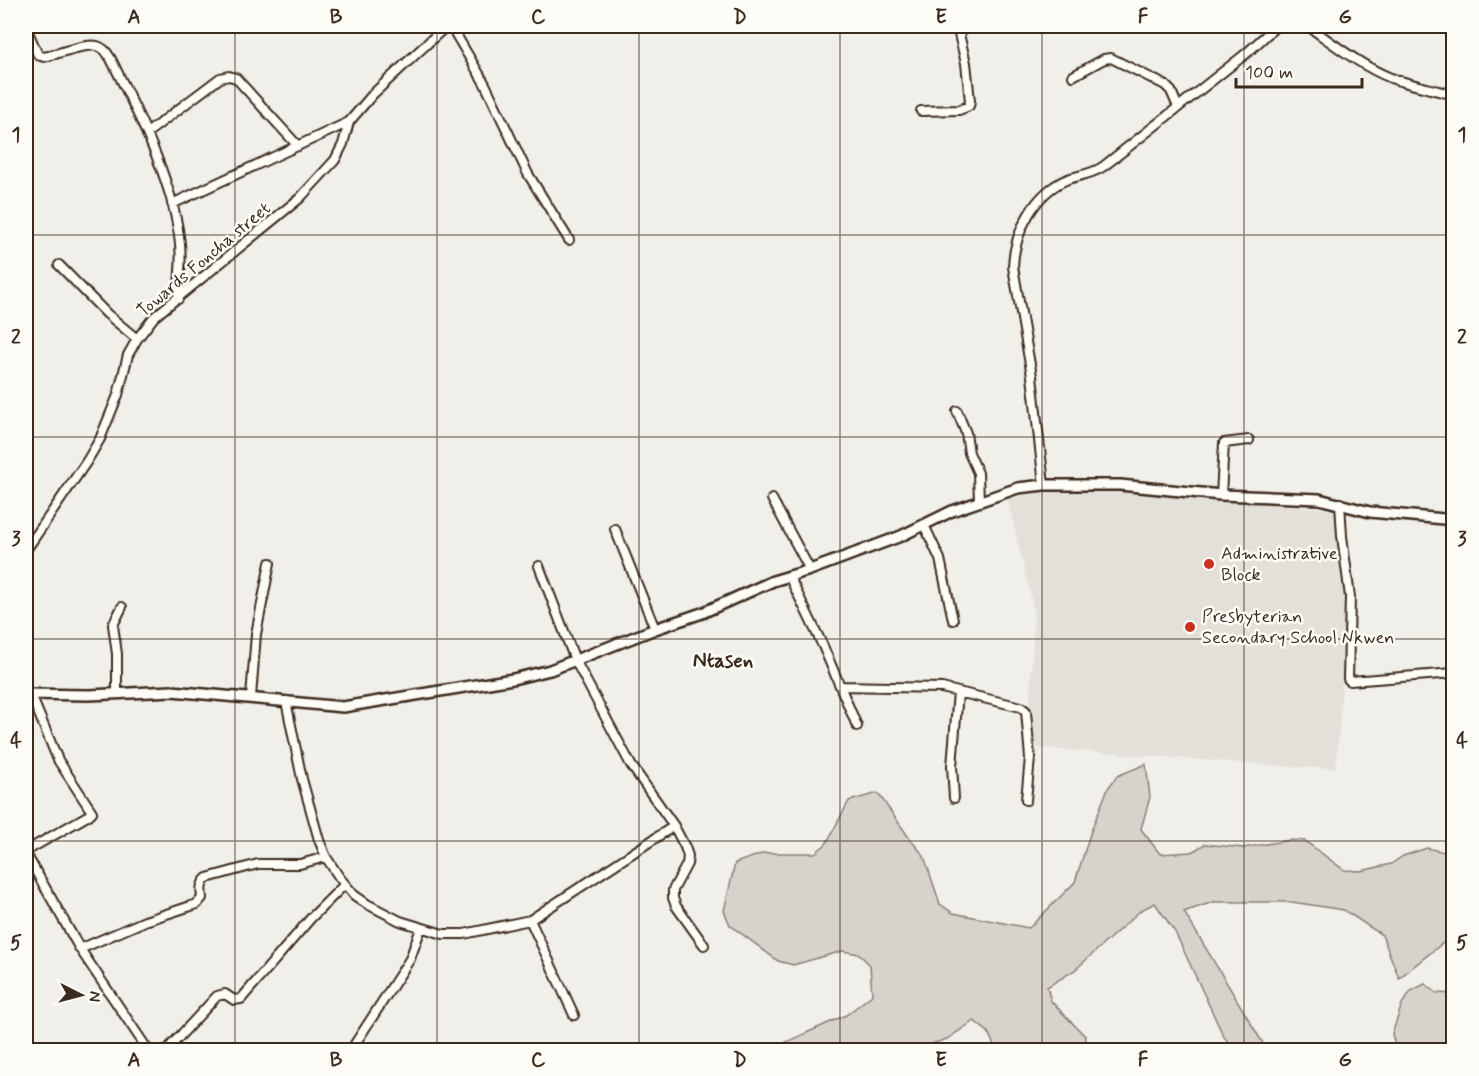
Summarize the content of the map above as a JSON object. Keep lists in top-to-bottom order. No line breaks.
{"streets":{"street":["Towards Foncha street"]},"districts":["Ntasen"],"places":["Administrative Block","Presbyterian Secondary School Nkwen"],"scale_bar":"100 m","north":"right","grid":{"columns":["A","B","C","D","E","F","G"],"rows":["1","2","3","4","5"]}}
